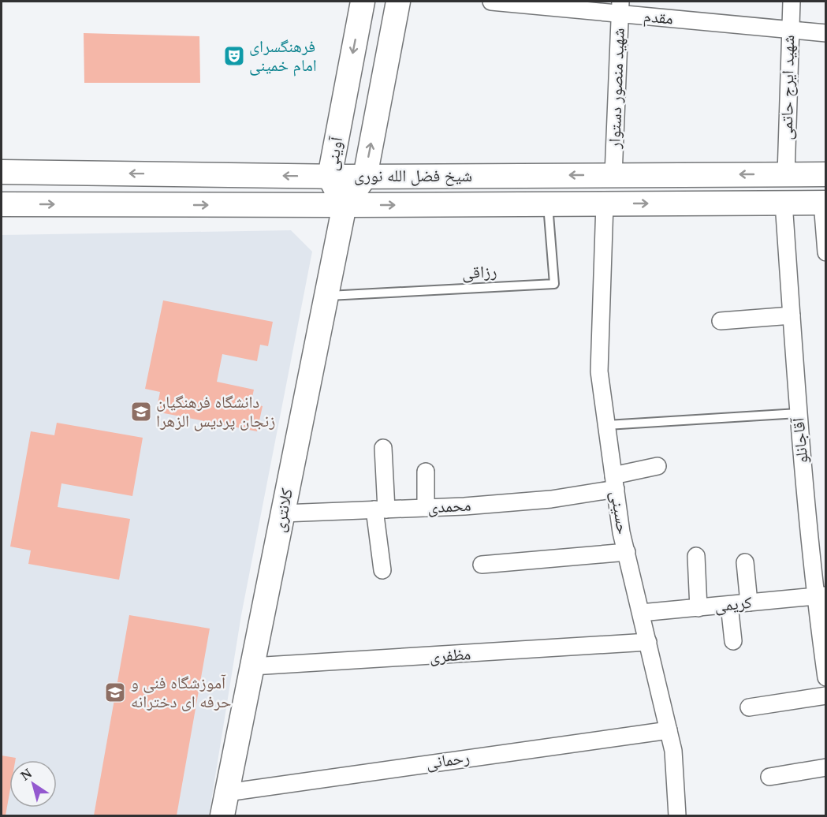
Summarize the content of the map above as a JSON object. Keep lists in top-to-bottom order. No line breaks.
{"streets":{"main road":["آوینی","شیخ فضل الله نوری","کلانتری"],"street":["مقدم","شهید ایرج حاتمی","شهید منصور دستوار","آقاجانلو","محمدی","حسینی","کریمی","مظفری","رحمانی"],"lane":["رزاقی"]},"crossings":[["مقدم","شهید ایرج حاتمی"],["مقدم","شهید منصور دستوار"],["شهید ایرج حاتمی","شیخ فضل الله نوری"],["شهید منصور دستوار","شیخ فضل الله نوری"],["آوینی","شیخ فضل الله نوری"],["آوینی","کلانتری"],["شیخ فضل الله نوری","رزاقی"],["شیخ فضل الله نوری","آقاجانلو"],["شیخ فضل الله نوری","کلانتری"],["شیخ فضل الله نوری","حسینی"],["رزاقی","کلانتری"],["آقاجانلو","کریمی"],["محمدی","کلانتری"],["محمدی","حسینی"],["کلانتری","مظفری"],["کلانتری","رحمانی"],["حسینی","کریمی"],["حسینی","مظفری"],["حسینی","رحمانی"]],"places":{"theatre":["فرهنگسرای امام خمینی"],"school or university":["دانشگاه فرهنگیان زنجان پردیس الزهرا","آموزشگاه فنی و حرفه ای دخترانه"]},"north":"top left"}
